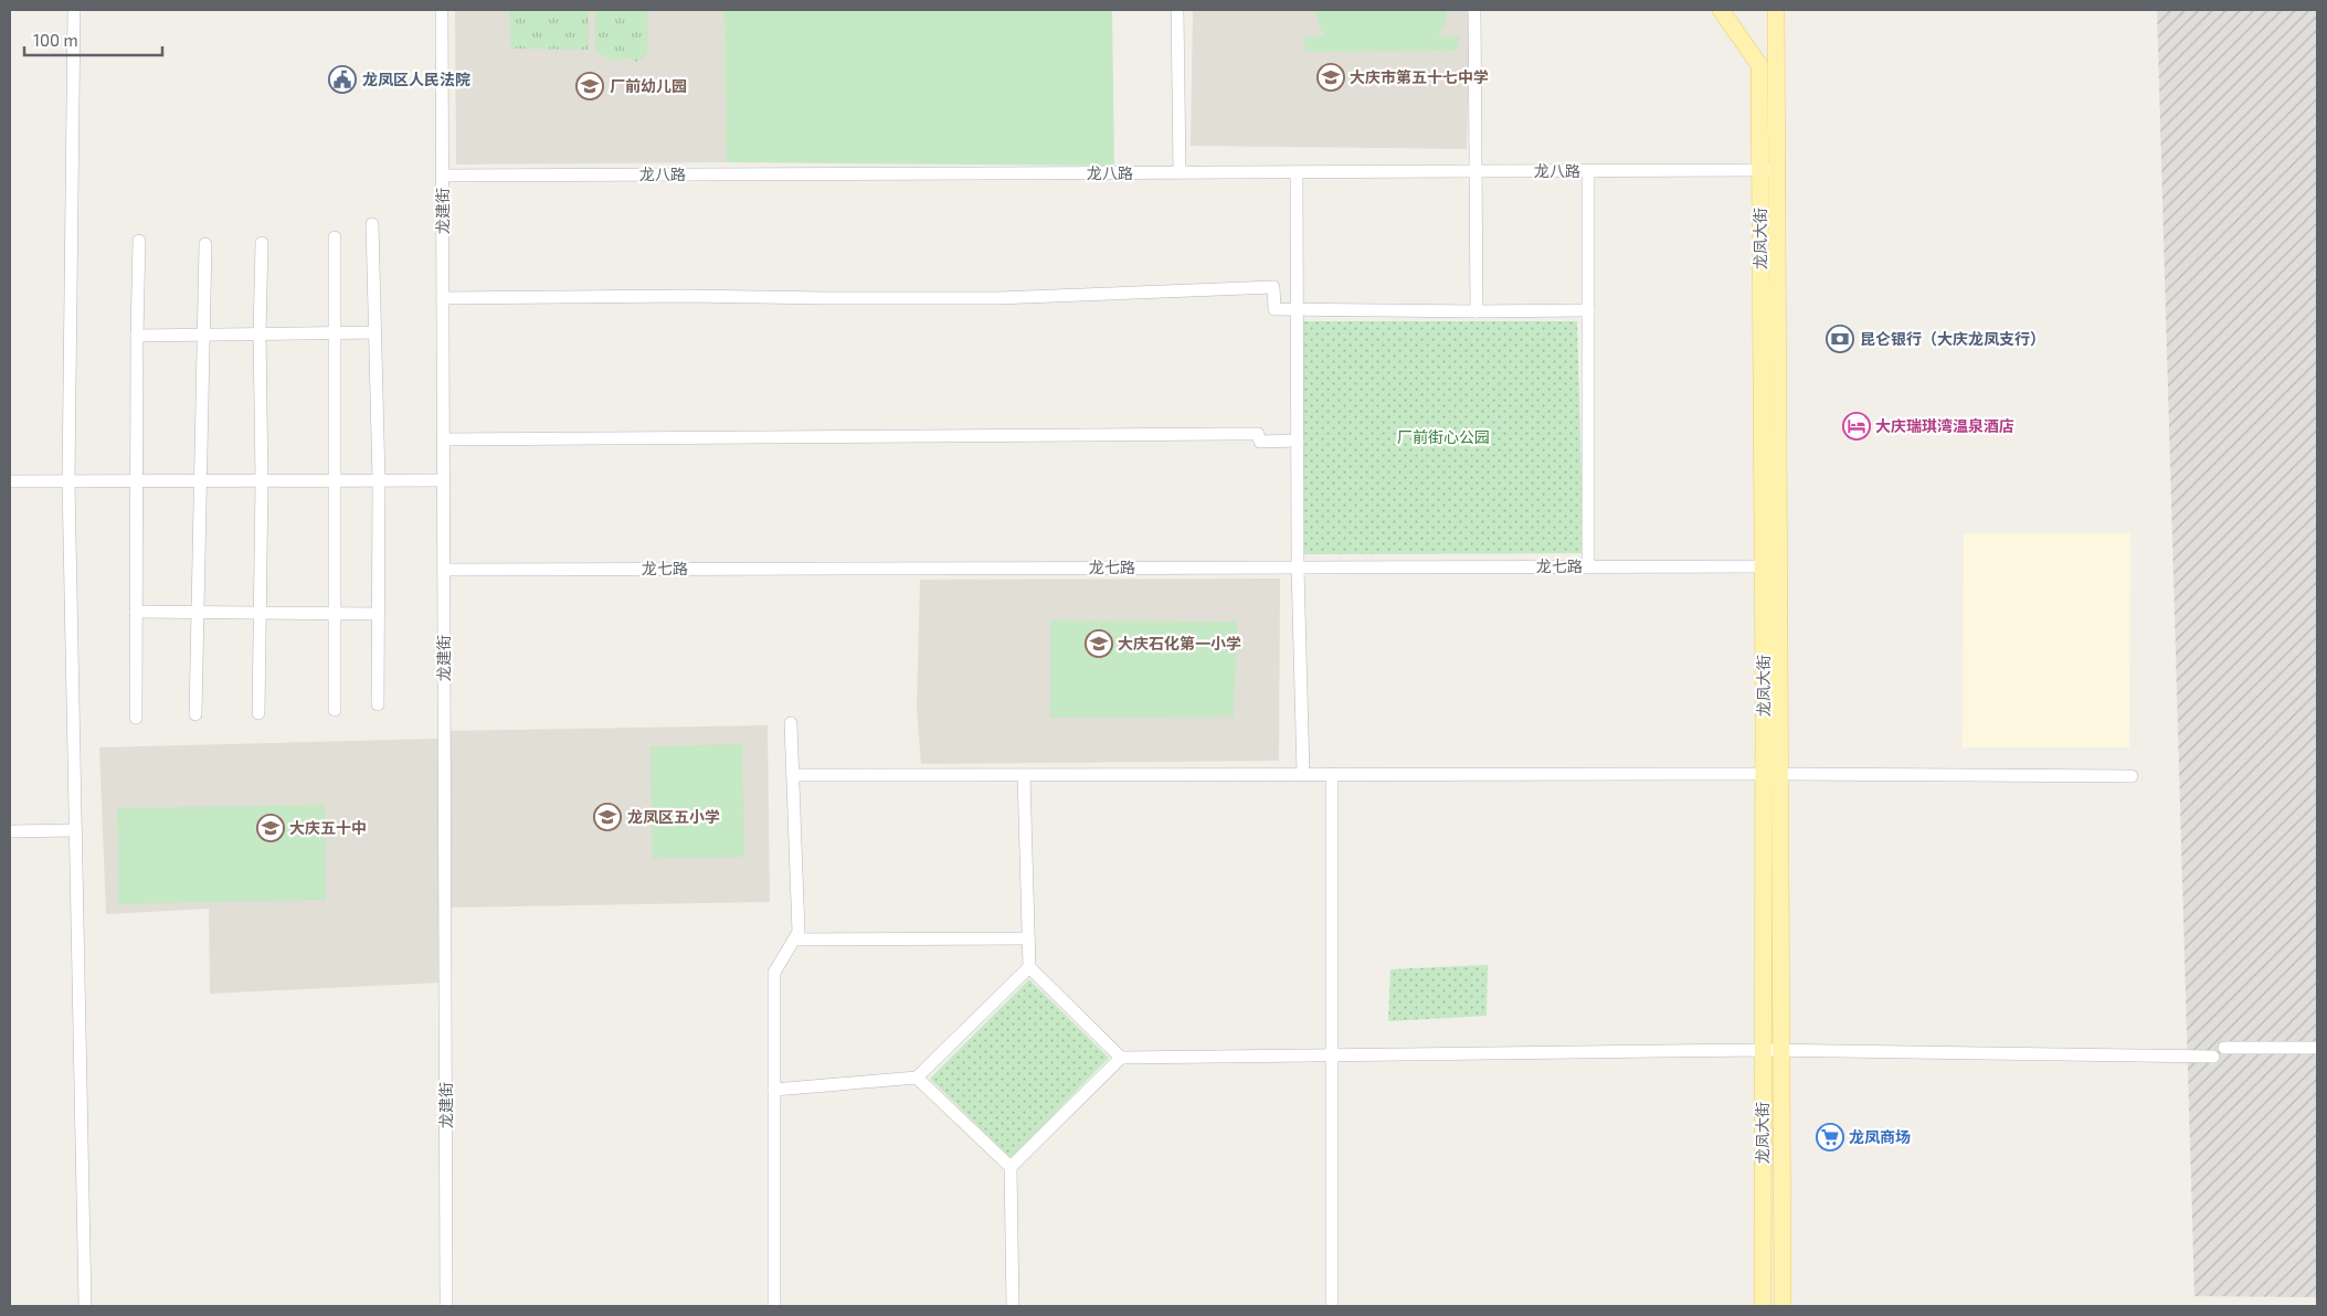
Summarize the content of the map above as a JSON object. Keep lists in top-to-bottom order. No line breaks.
{"streets":{"main road":["龙凤大街"],"street":["龙八路","龙建街","龙七路"]},"crossings":[["龙八路","龙建街"],["龙八路","龙凤大街"],["龙建街","龙七路"],["龙凤大街","龙七路"]],"parks":["厂前街心公园"],"places":{"school or university":["大庆市第五十七中学","厂前幼儿园","大庆石化第一小学","龙凤区五小学","大庆五十中"],"public building":["龙凤区人民法院"],"bank":["昆仑银行（大庆龙凤支行）"],"hotel":["大庆瑞琪湾温泉酒店"],"supermarket":["龙凤商场"]},"scale_bar":"100 m"}
